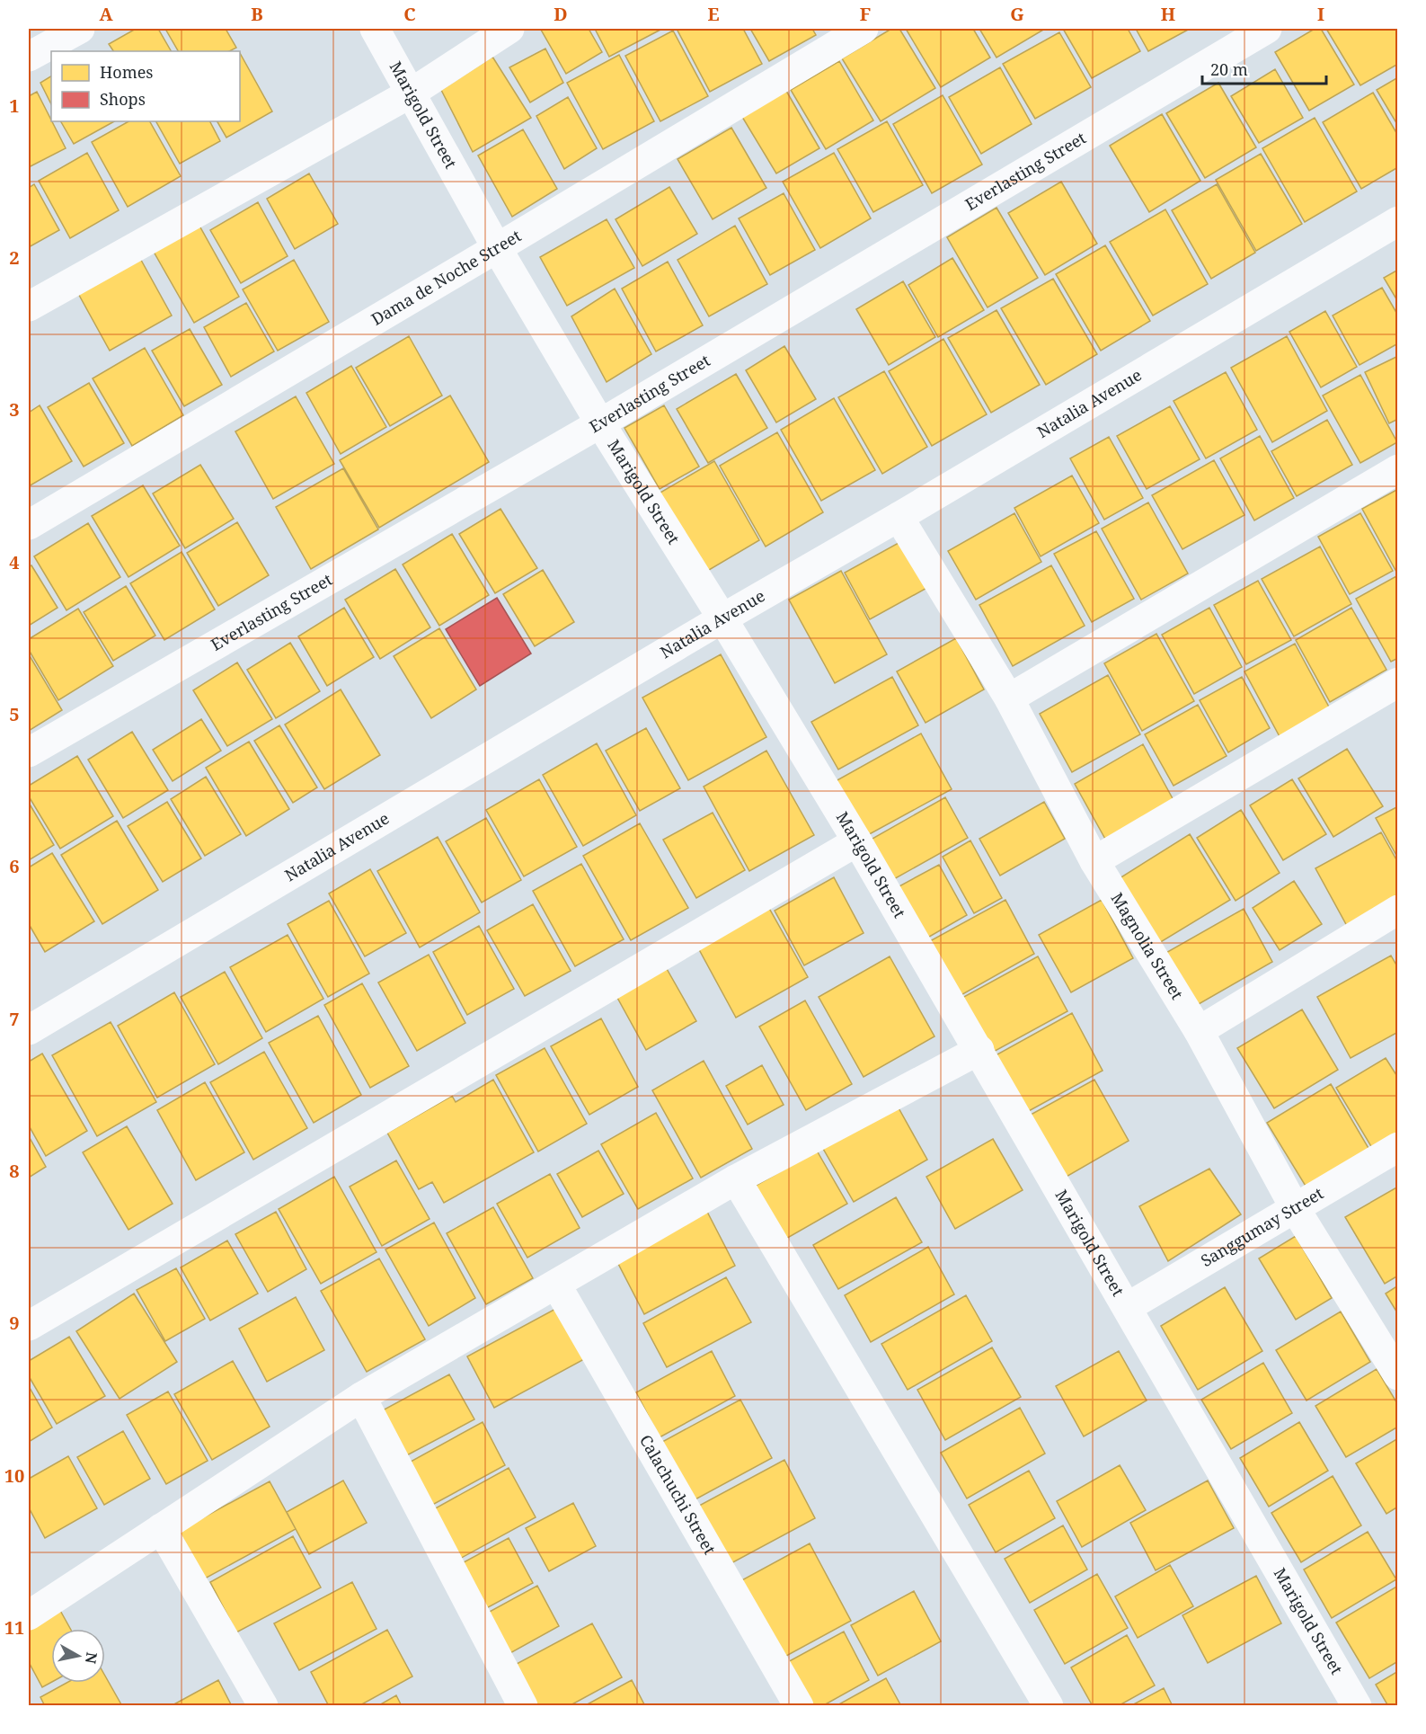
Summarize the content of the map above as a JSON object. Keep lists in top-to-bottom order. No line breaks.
{"streets":{"street":["Marigold Street","Everlasting Street","Dama de Noche Street","Natalia Avenue","Magnolia Street","Sanggumay Street","Calachuchi Street"]},"crossings":[["Marigold Street","Everlasting Street"],["Marigold Street","Dama de Noche Street"],["Marigold Street","Natalia Avenue"],["Marigold Street","Sanggumay Street"],["Natalia Avenue","Magnolia Street"],["Magnolia Street","Sanggumay Street"]],"legend":["Homes","Shops"],"scale_bar":"20 m","north":"right","grid":{"columns":["A","B","C","D","E","F","G","H","I"],"rows":["1","2","3","4","5","6","7","8","9","10","11"]}}
